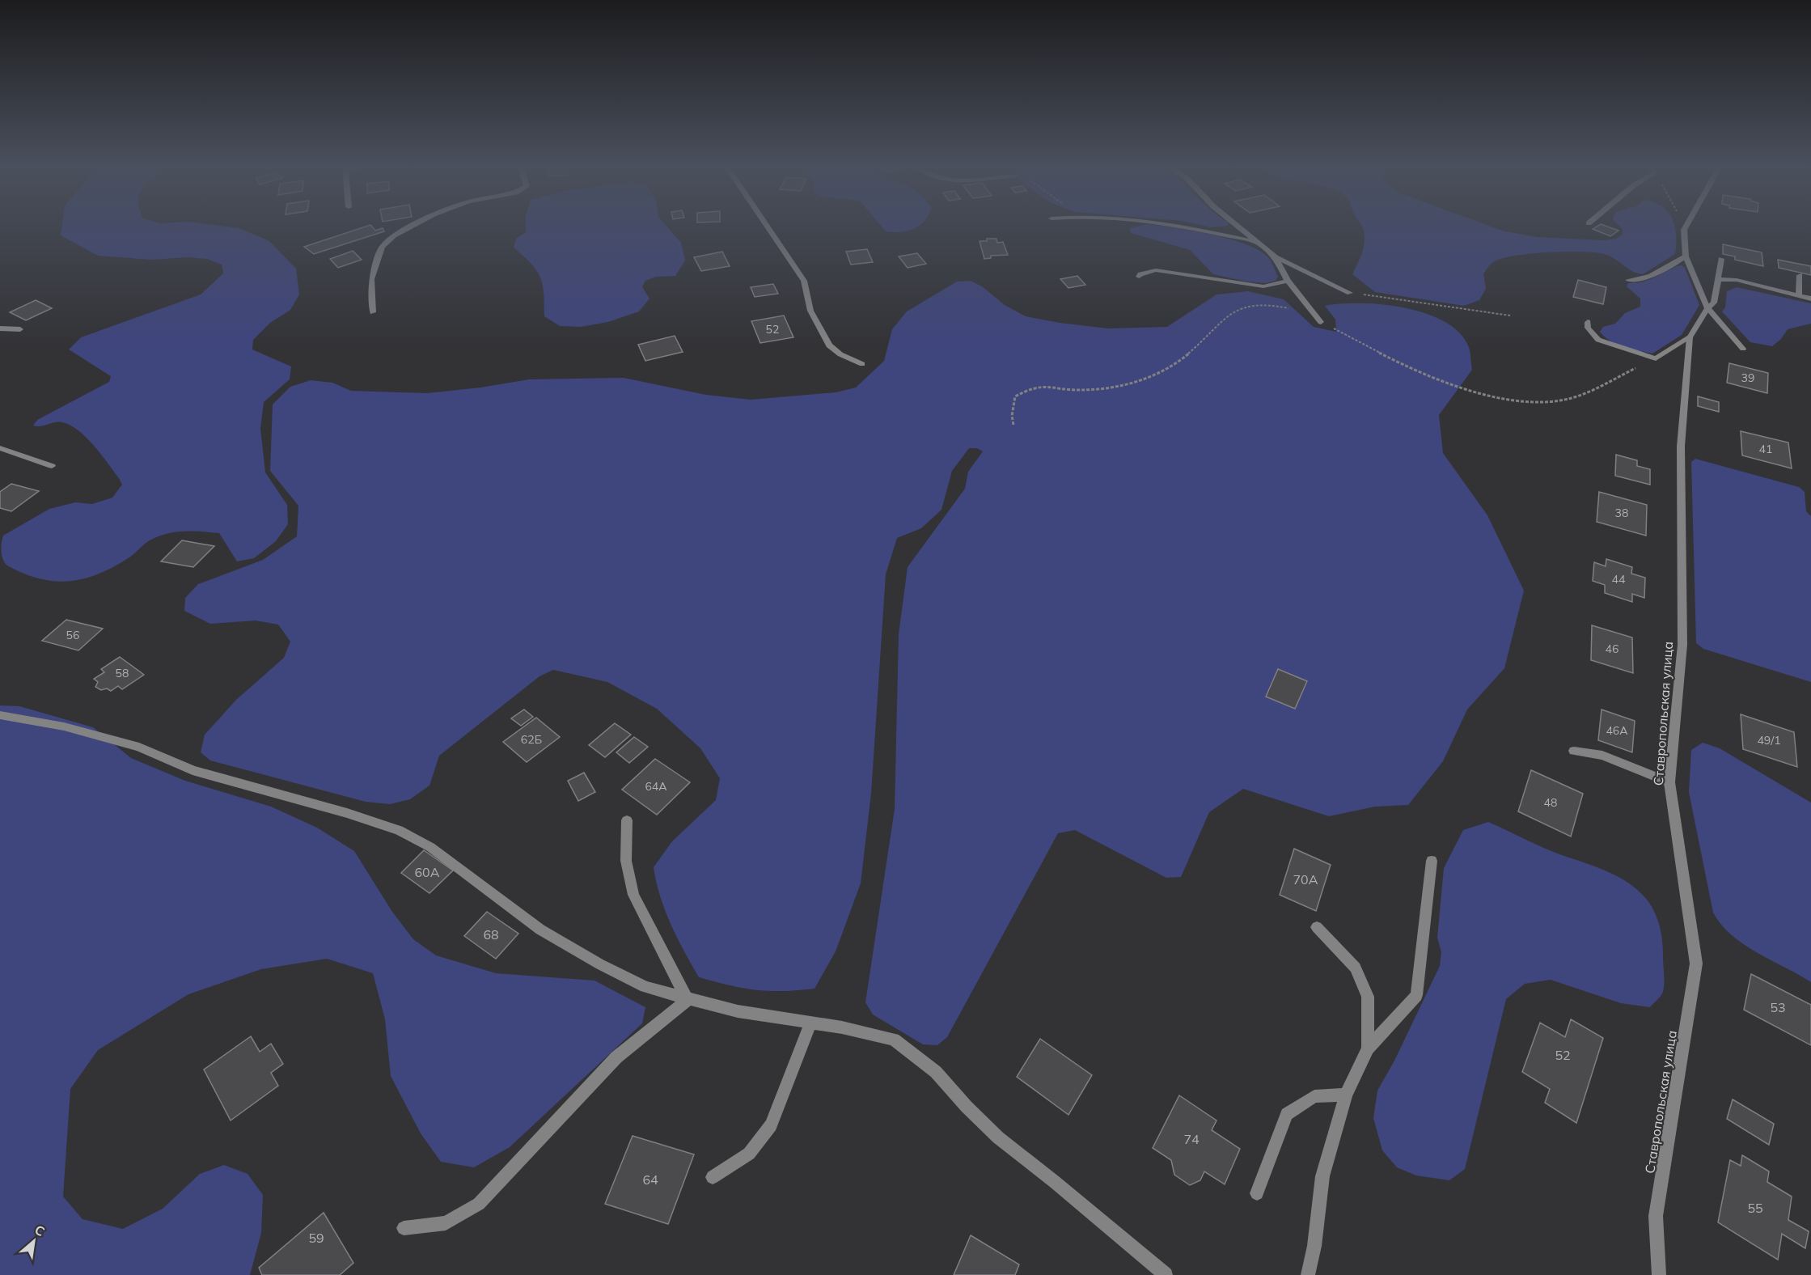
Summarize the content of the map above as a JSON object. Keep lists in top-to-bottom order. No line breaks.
{"streets":{"street":["Ставропольская улица"]},"house_numbers":["52","39","41","38","44","56","46","58","46А","62Б","49/1","64А","48","60А","70А","68","53","52","74","64","55","59"],"north":"top right"}
